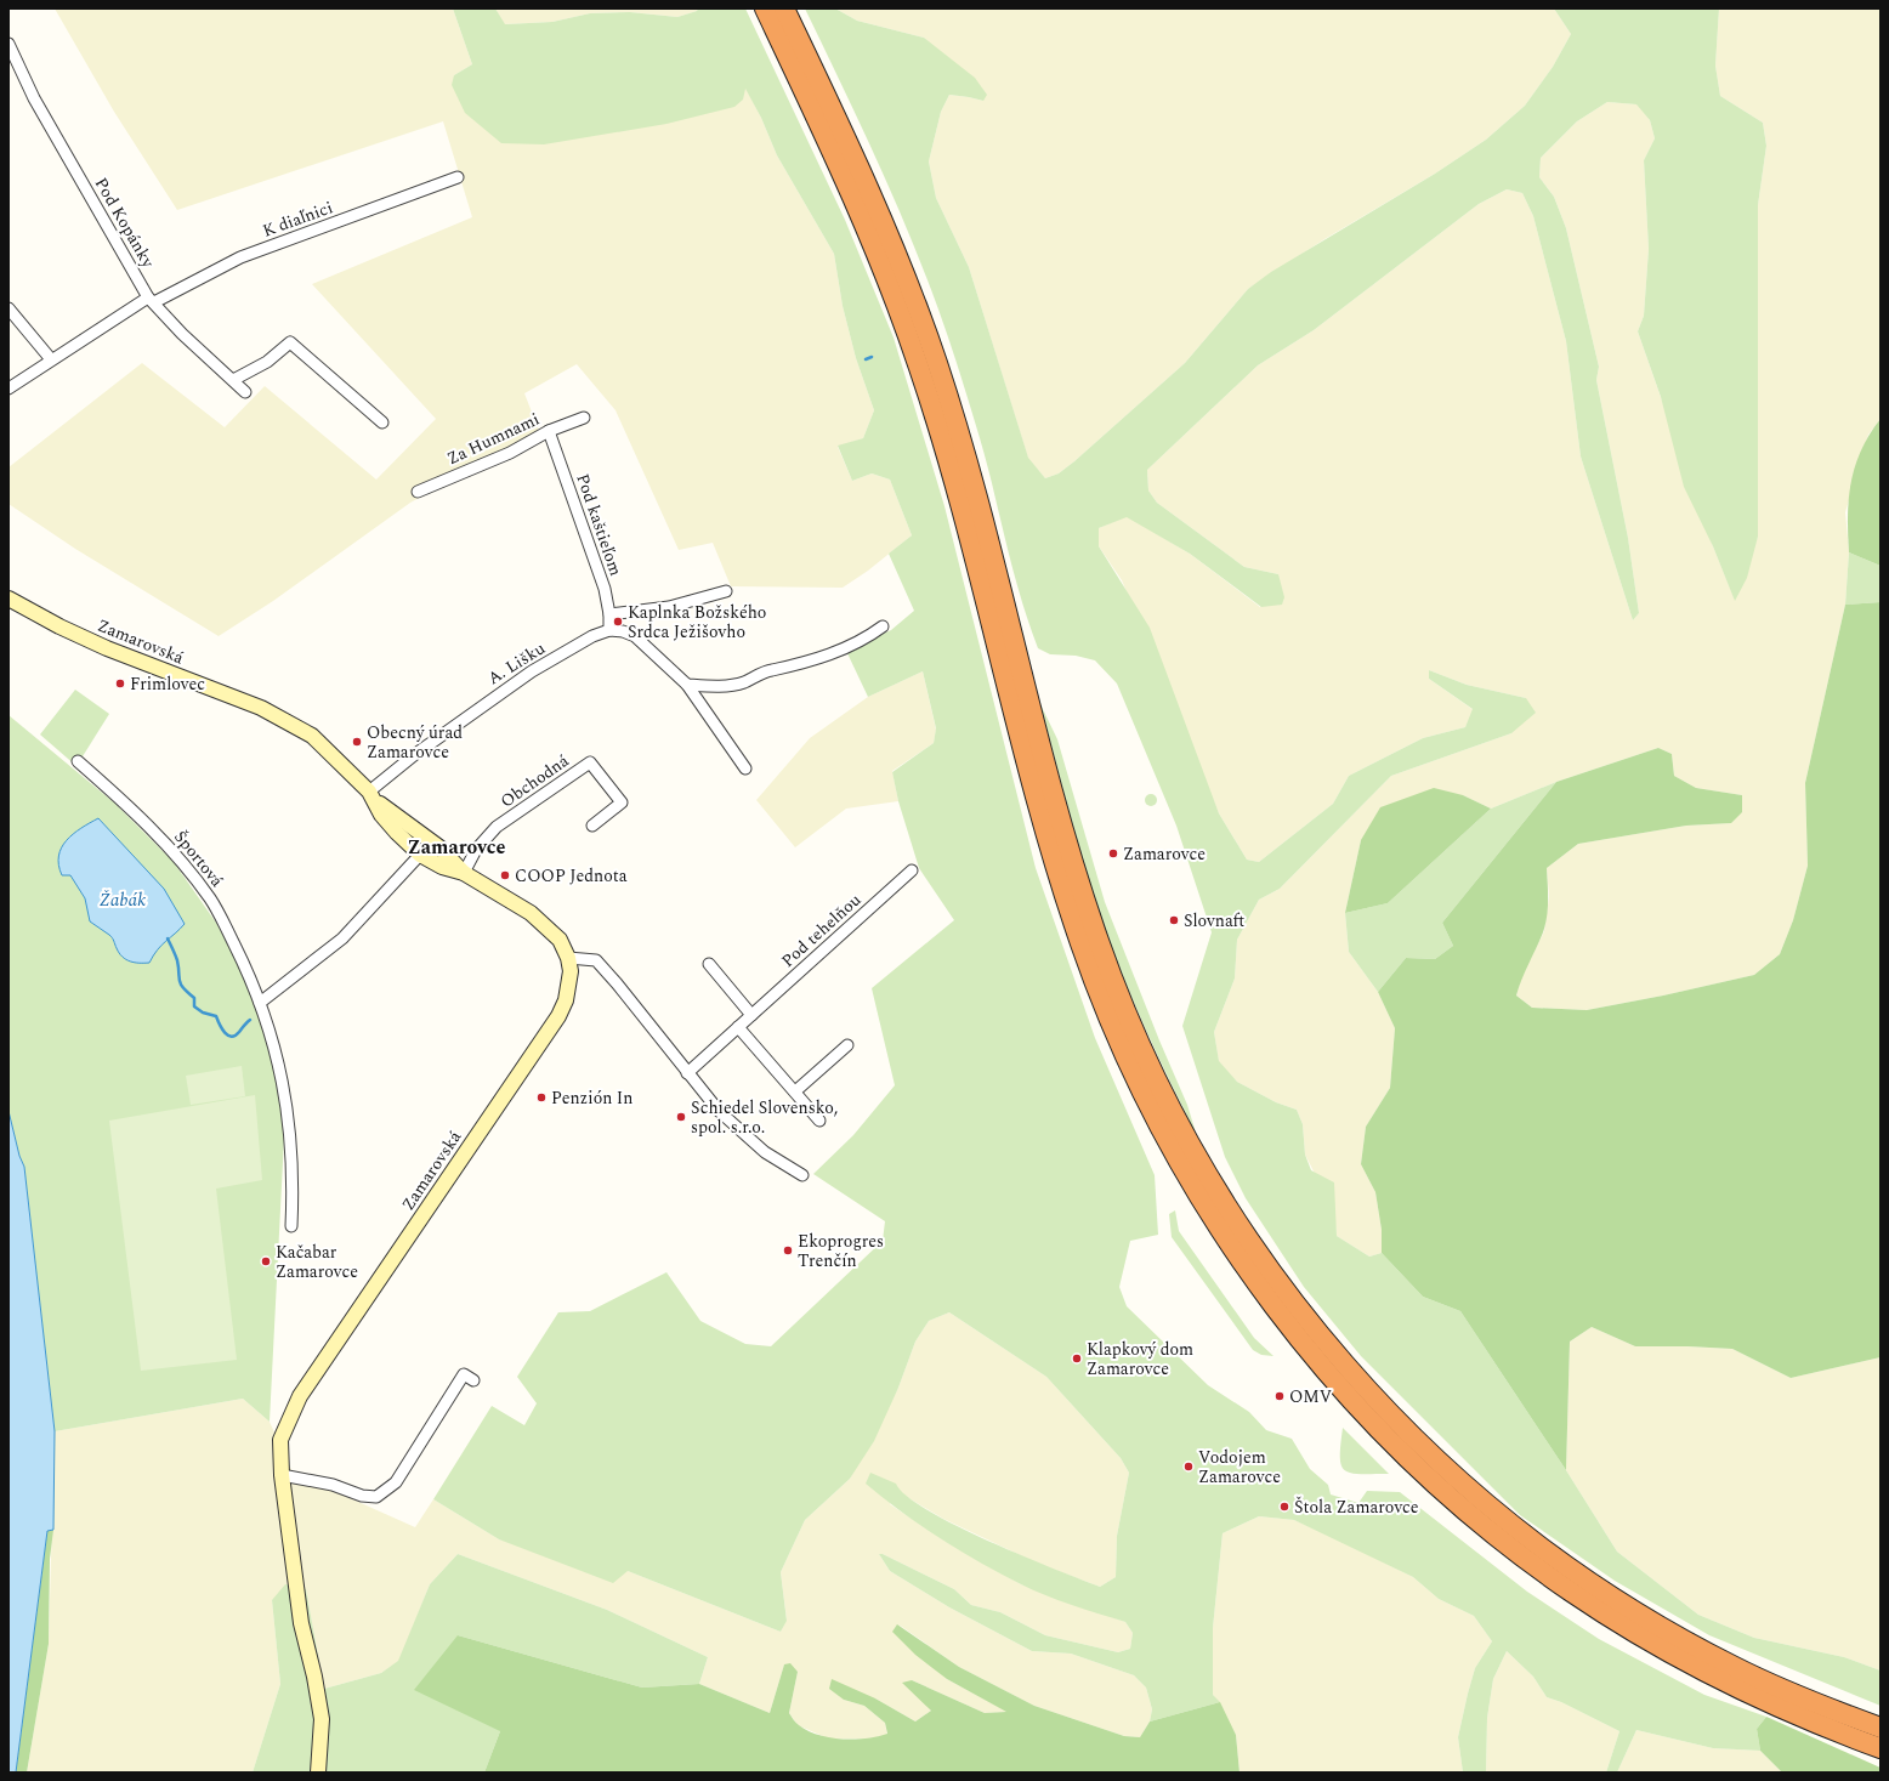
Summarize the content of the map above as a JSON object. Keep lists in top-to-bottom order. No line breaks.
{"streets":{"main road":["Zamarovská"],"street":["K diaľnici","Pod Kopánky","Za Humnami","Pod kaštieľom","A. Lišku","Obchodná","Športová","Pod tehelňou"]},"crossings":[["K diaľnici","Pod Kopánky"],["Za Humnami","Pod kaštieľom"],["Pod kaštieľom","A. Lišku"],["Zamarovská","A. Lišku"],["Zamarovská","Obchodná"]],"districts":["Zamarovce"],"water":["Žabák"],"places":["Kaplnka Božského Srdca Ježišovho","Frimlovec","Obecný úrad Zamarovce","Zamarovce","COOP Jednota","Slovnaft","Penzión In","Schiedel Slovensko, spol. s.r.o.","Ekoprogres Trenčín","Kačabar Zamarovce","Klapkový dom Zamarovce","OMV","Vodojem Zamarovce","Štola Zamarovce"]}
